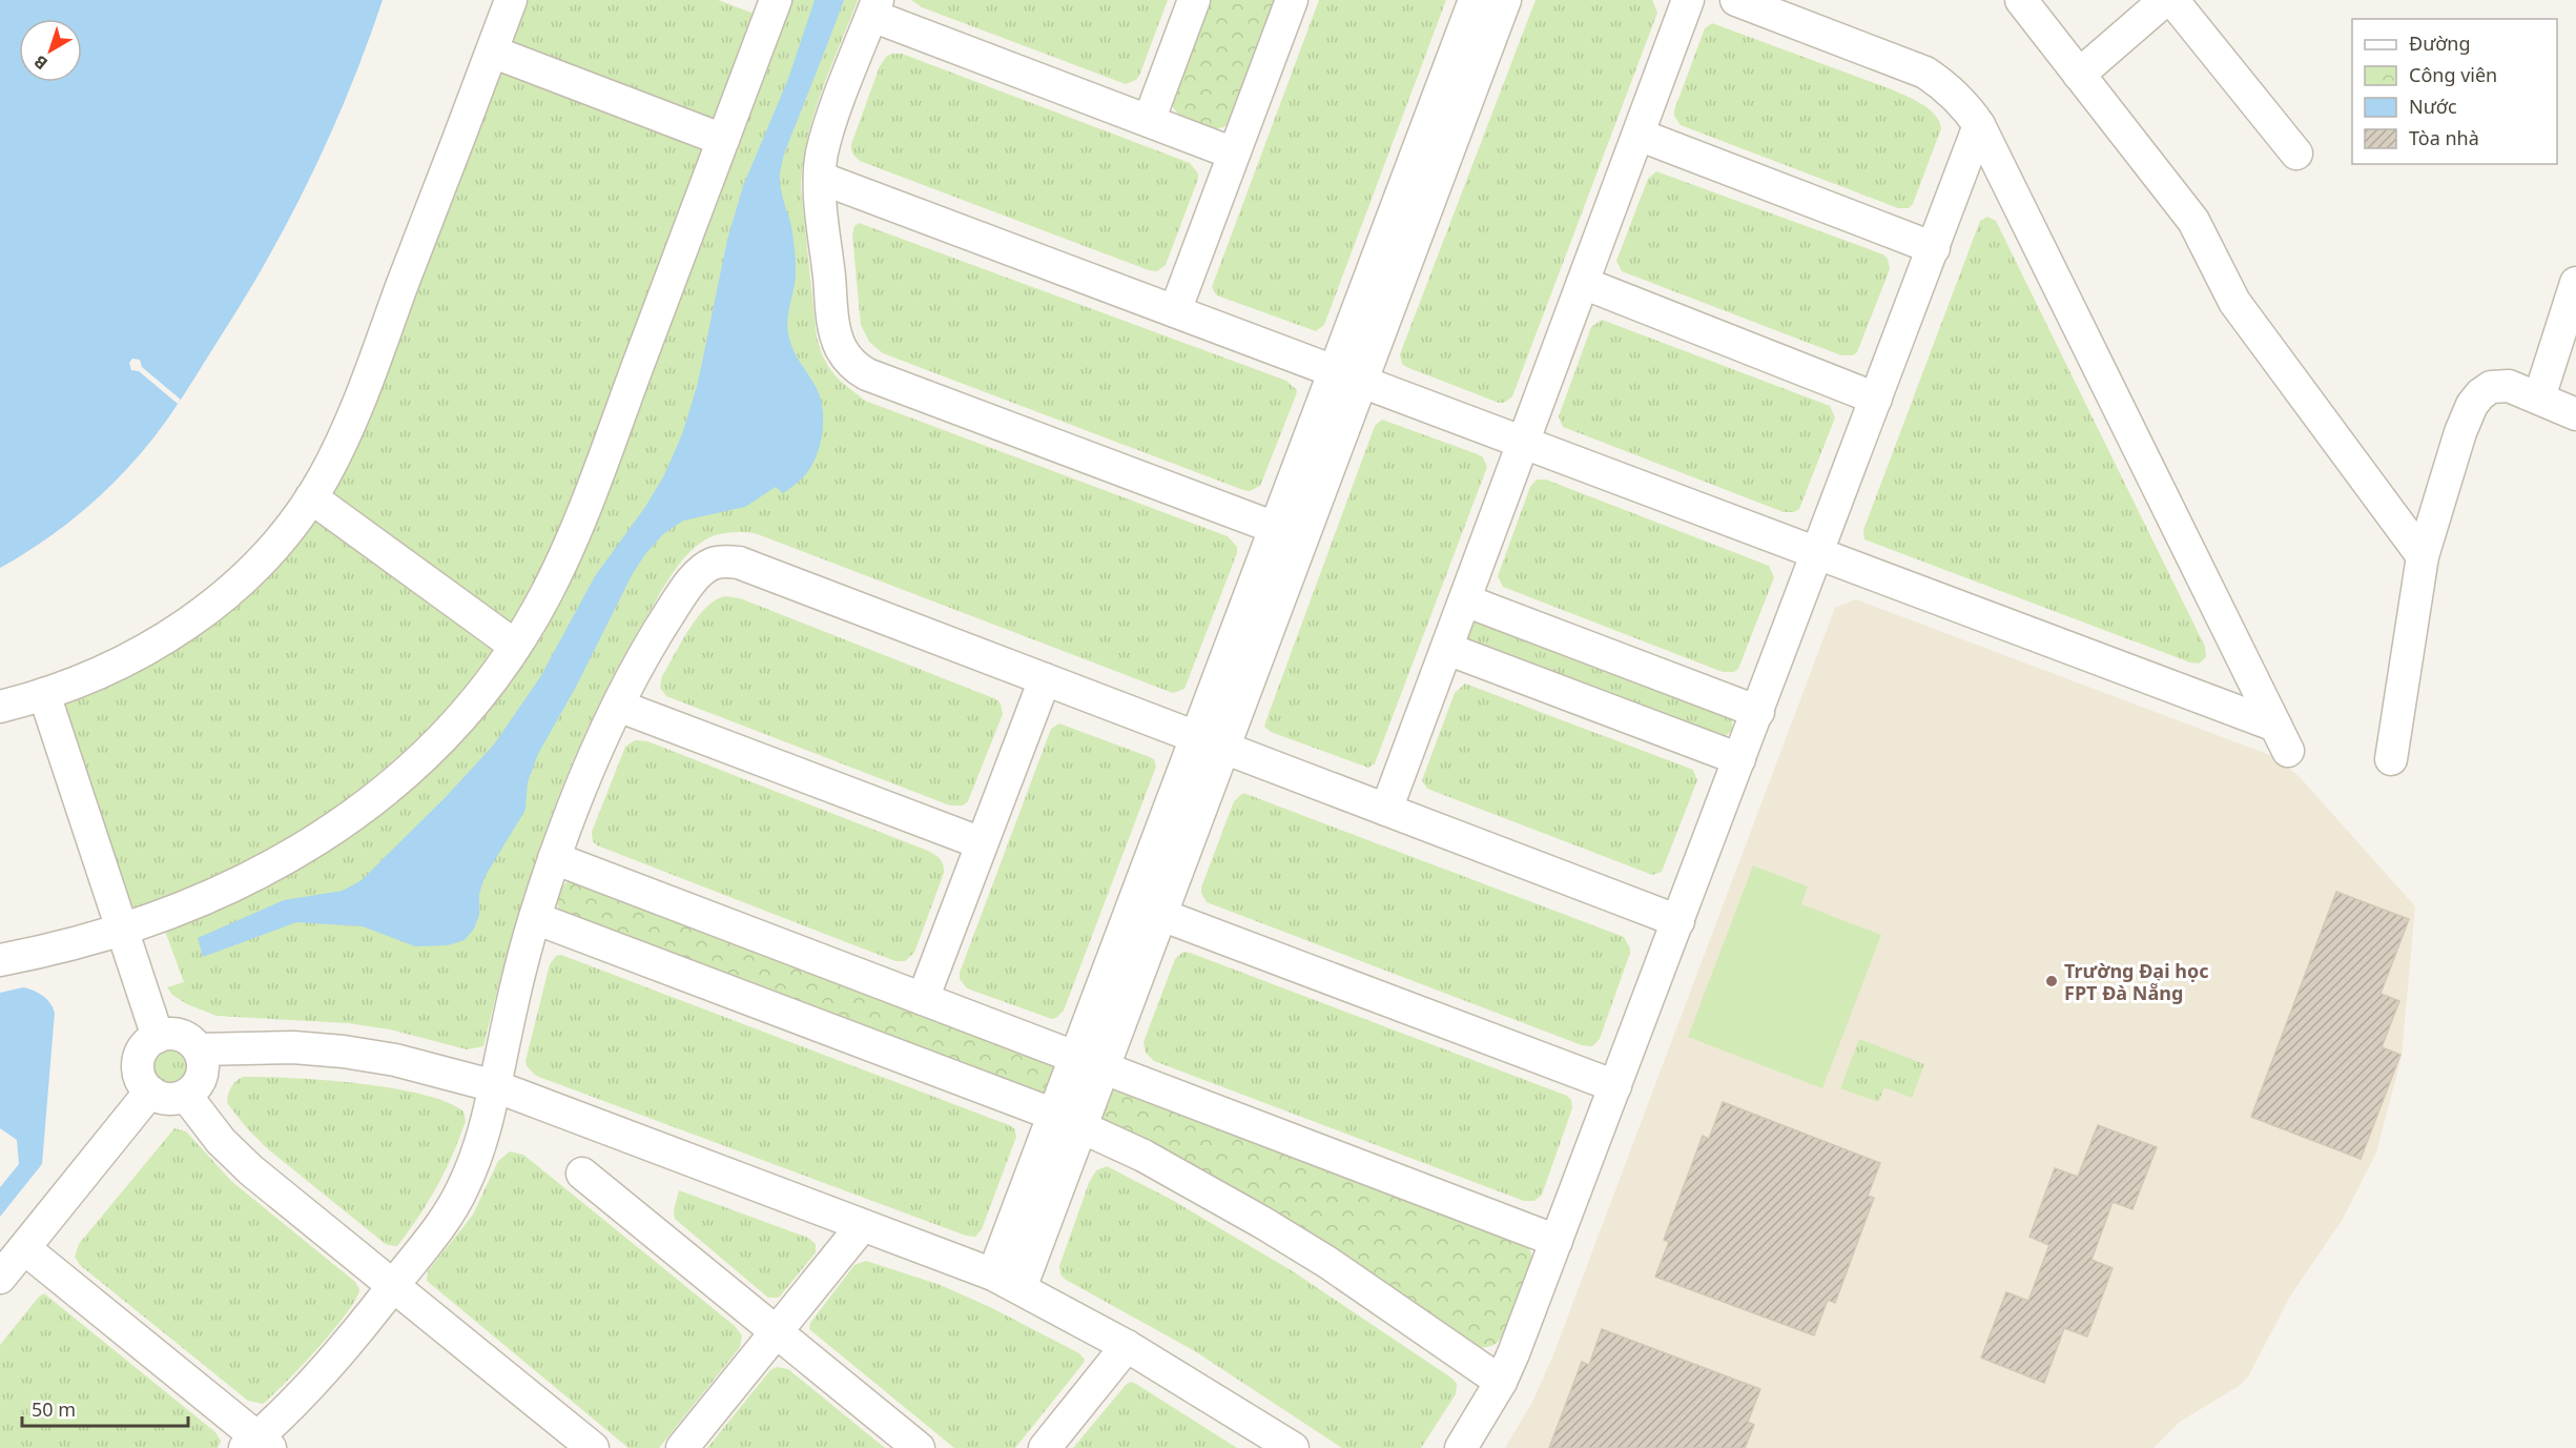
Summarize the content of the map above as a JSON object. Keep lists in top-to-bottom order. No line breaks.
{"places":["Trường Đại học FPT Đà Nẵng"],"legend":["Đường","Công viên","Nước","Tòa nhà"],"scale_bar":"50 m","north":"bottom left"}
